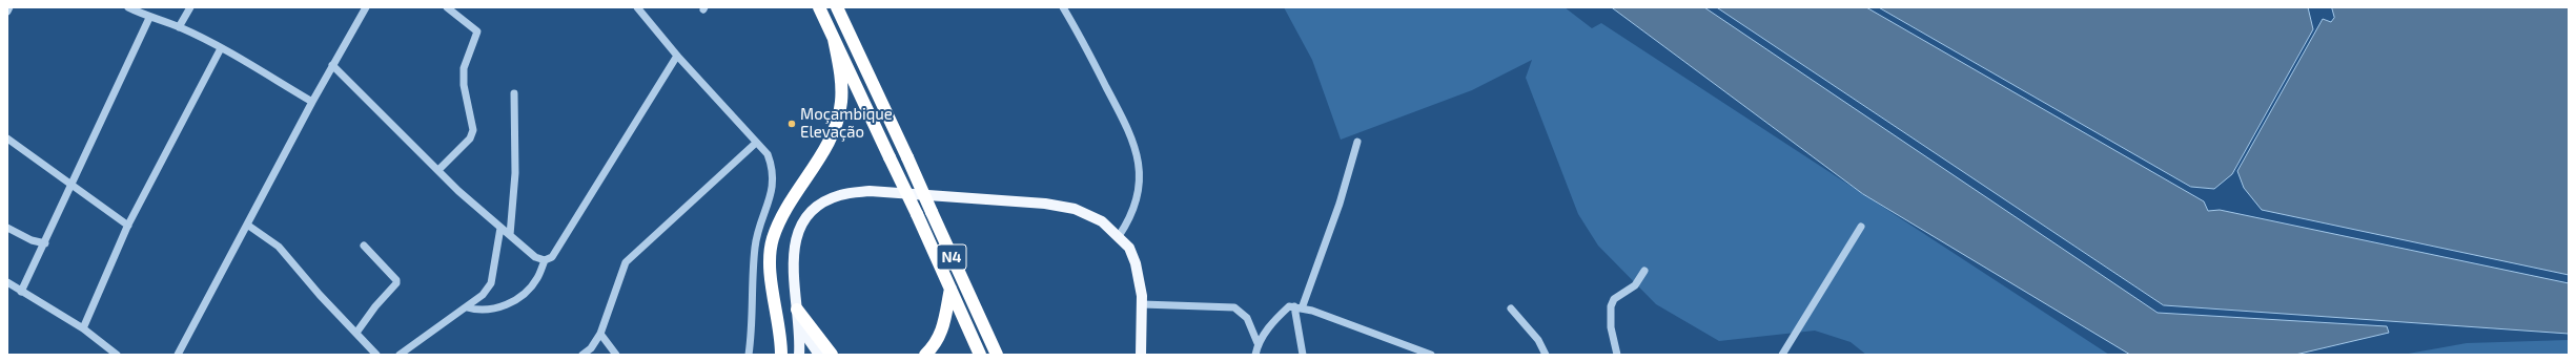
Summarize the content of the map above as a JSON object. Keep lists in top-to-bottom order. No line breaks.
{"streets":{"highway":["N4"]},"places":["Moçambique Elevação"]}
